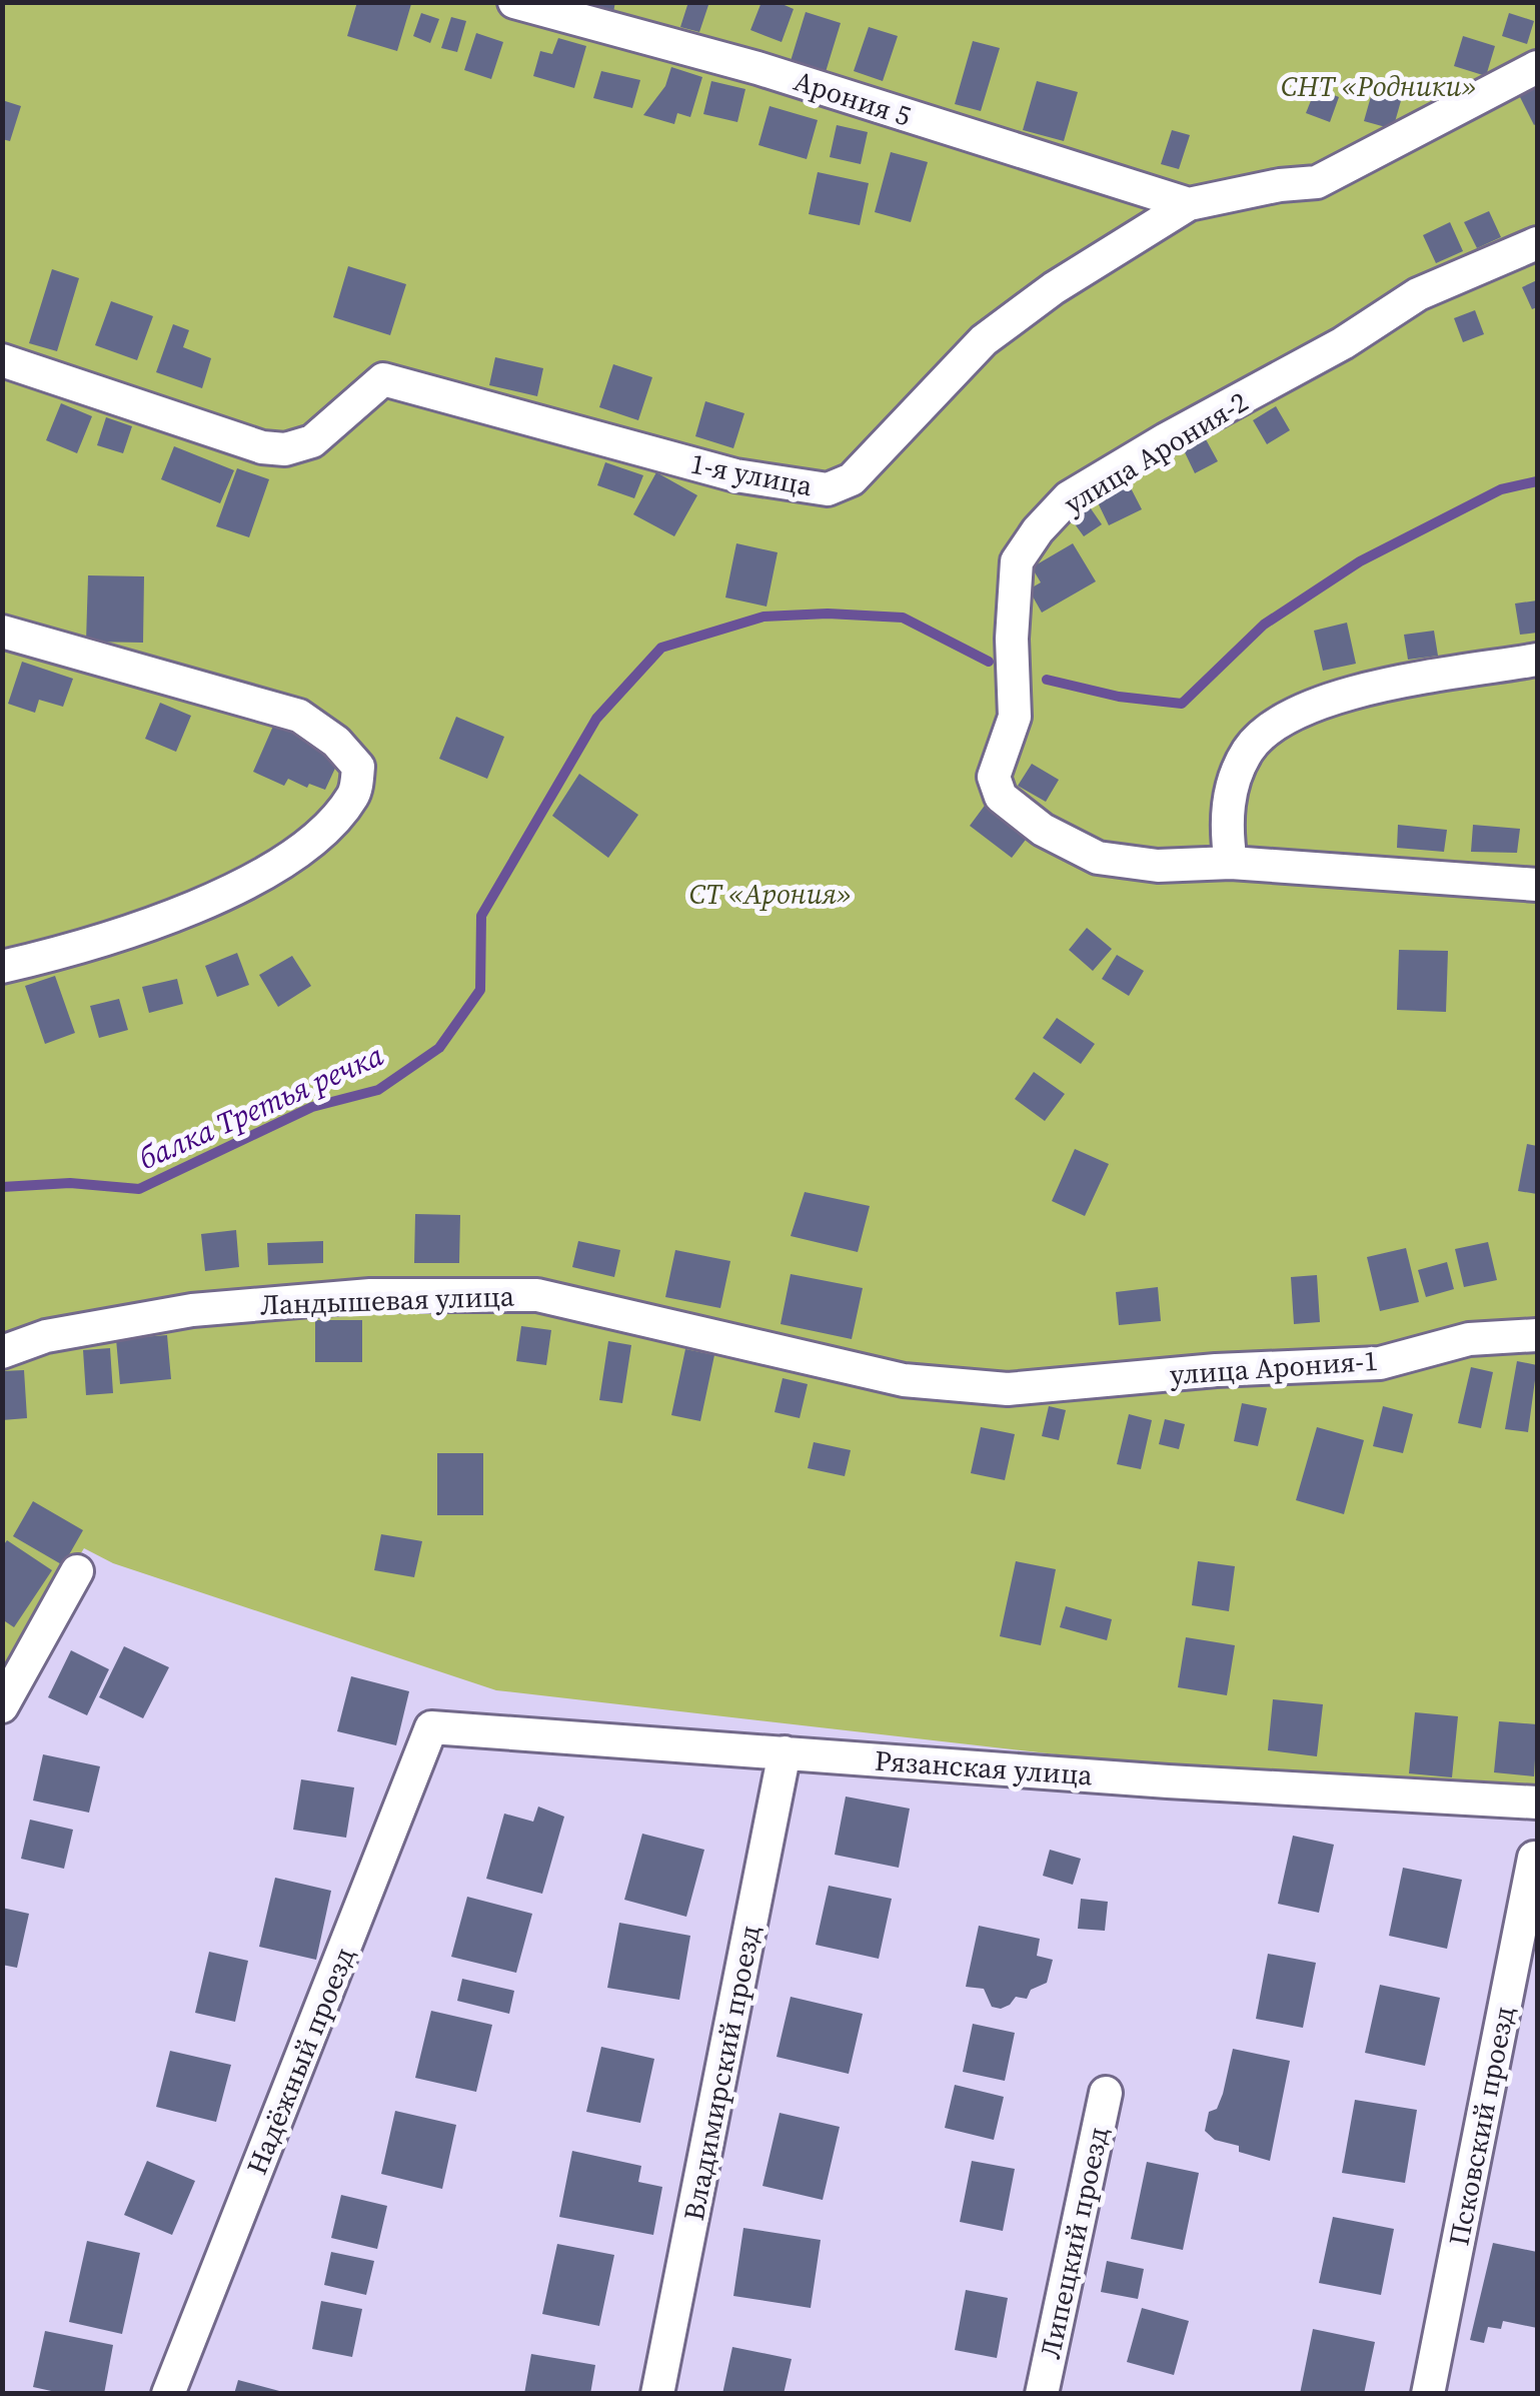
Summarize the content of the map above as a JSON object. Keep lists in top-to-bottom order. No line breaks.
{"streets":{"street":["Арония 5","улица Арония-2","1-я улица","Ландышевая улица","улица Арония-1","Рязанская улица","Надёжный проезд","Владимирский проезд","Псковский проезд","Липецкий проезд"]},"crossings":[["Арония 5","1-я улица"],["Ландышевая улица","улица Арония-1"],["Рязанская улица","Надёжный проезд"],["Рязанская улица","Владимирский проезд"]],"water":["балка Третья речка"],"parks":["СНТ «Родники»","СТ «Арония»"]}
